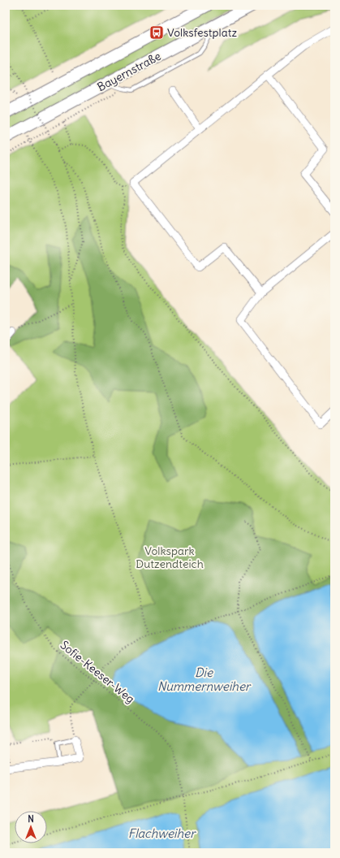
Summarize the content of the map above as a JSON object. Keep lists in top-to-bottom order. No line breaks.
{"streets":{"main road":["Bayernstraße"],"path":["Sofie-Keeser-Weg"]},"water":["Die Nummernweiher","Flachweiher"],"parks":["Volkspark Dutzendteich"],"places":{"bus stop":["Volksfestplatz"]},"north":"top"}
